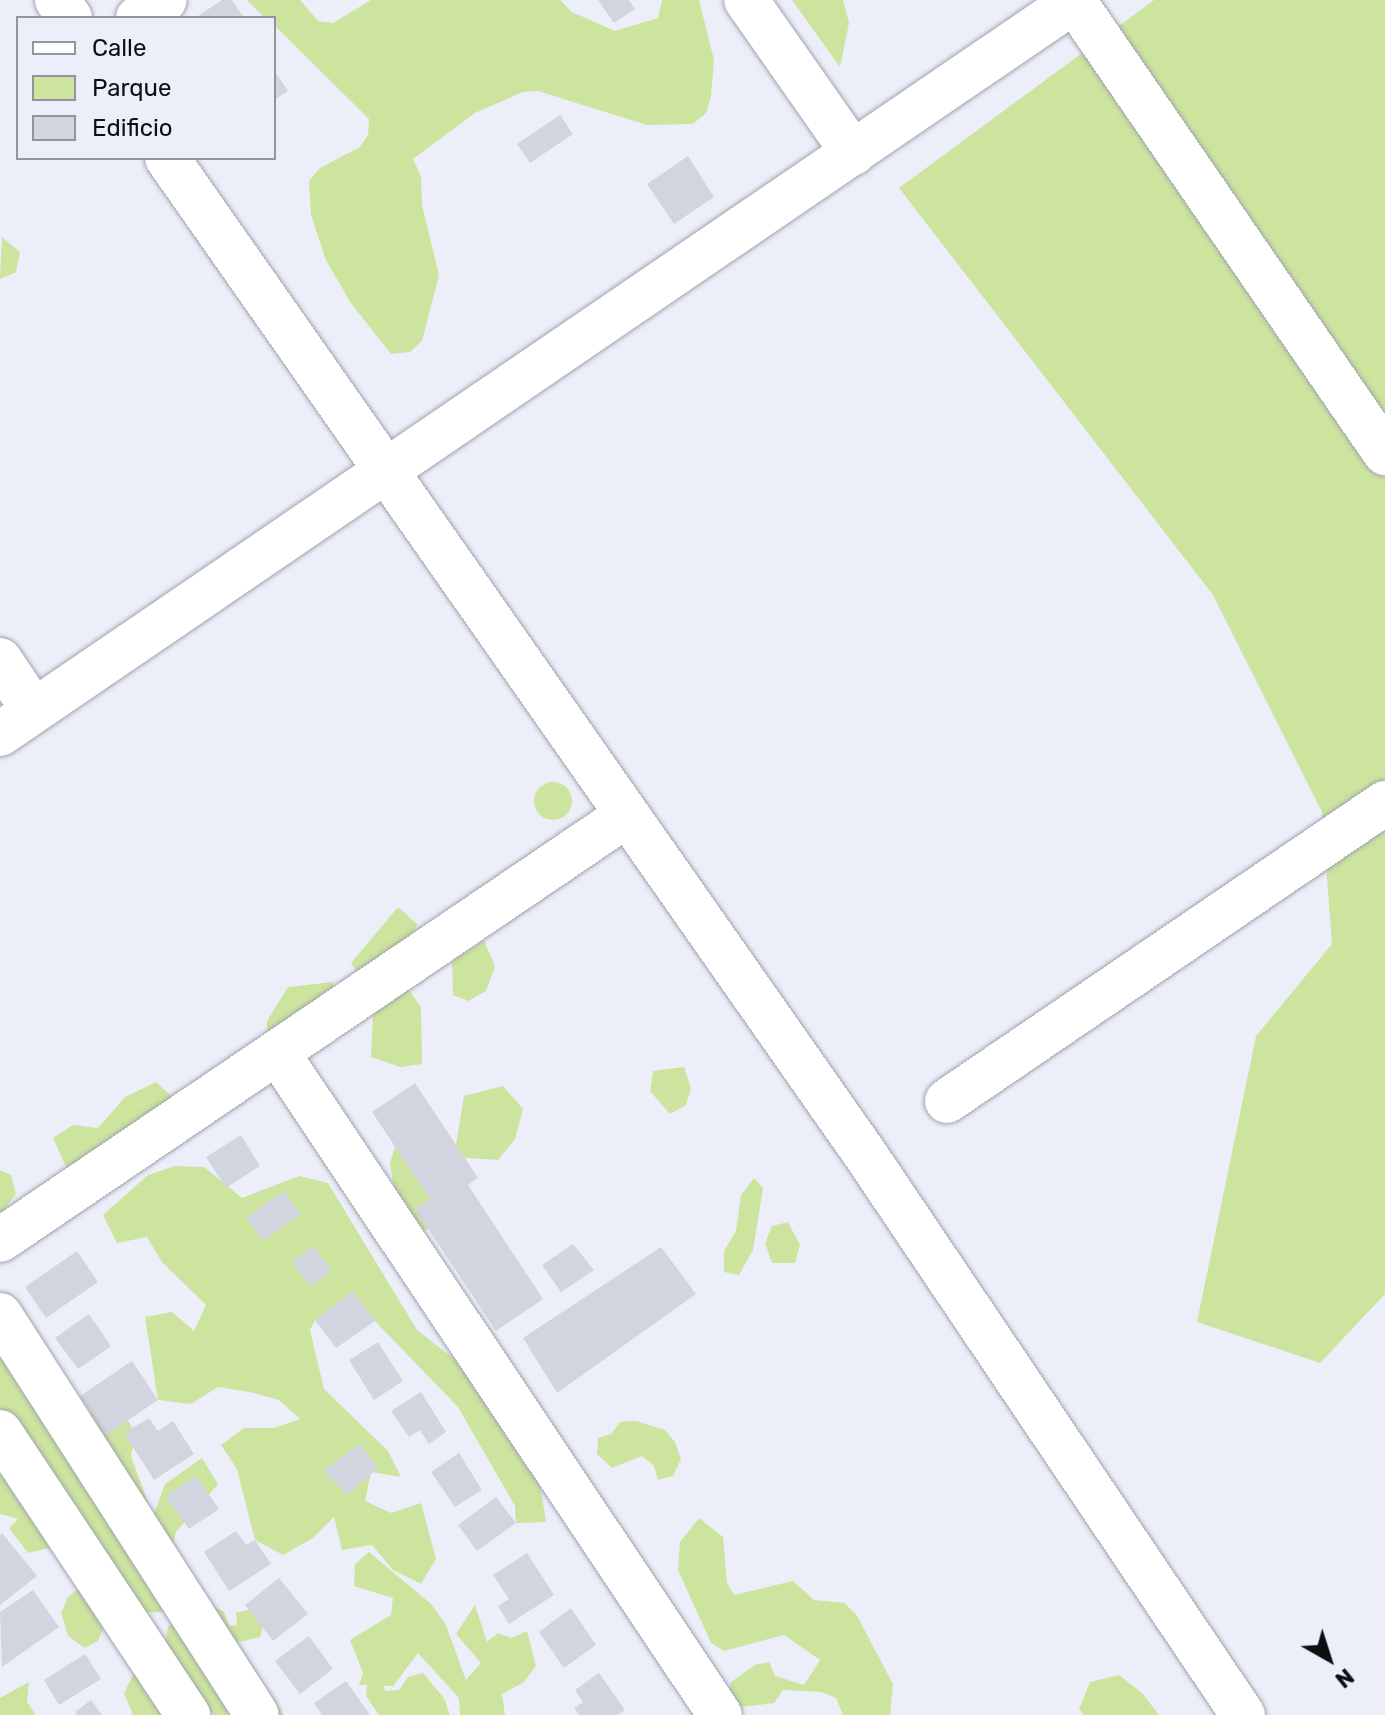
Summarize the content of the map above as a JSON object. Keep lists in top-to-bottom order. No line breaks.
{"legend":["Calle","Parque","Edificio"],"north":"bottom right"}
